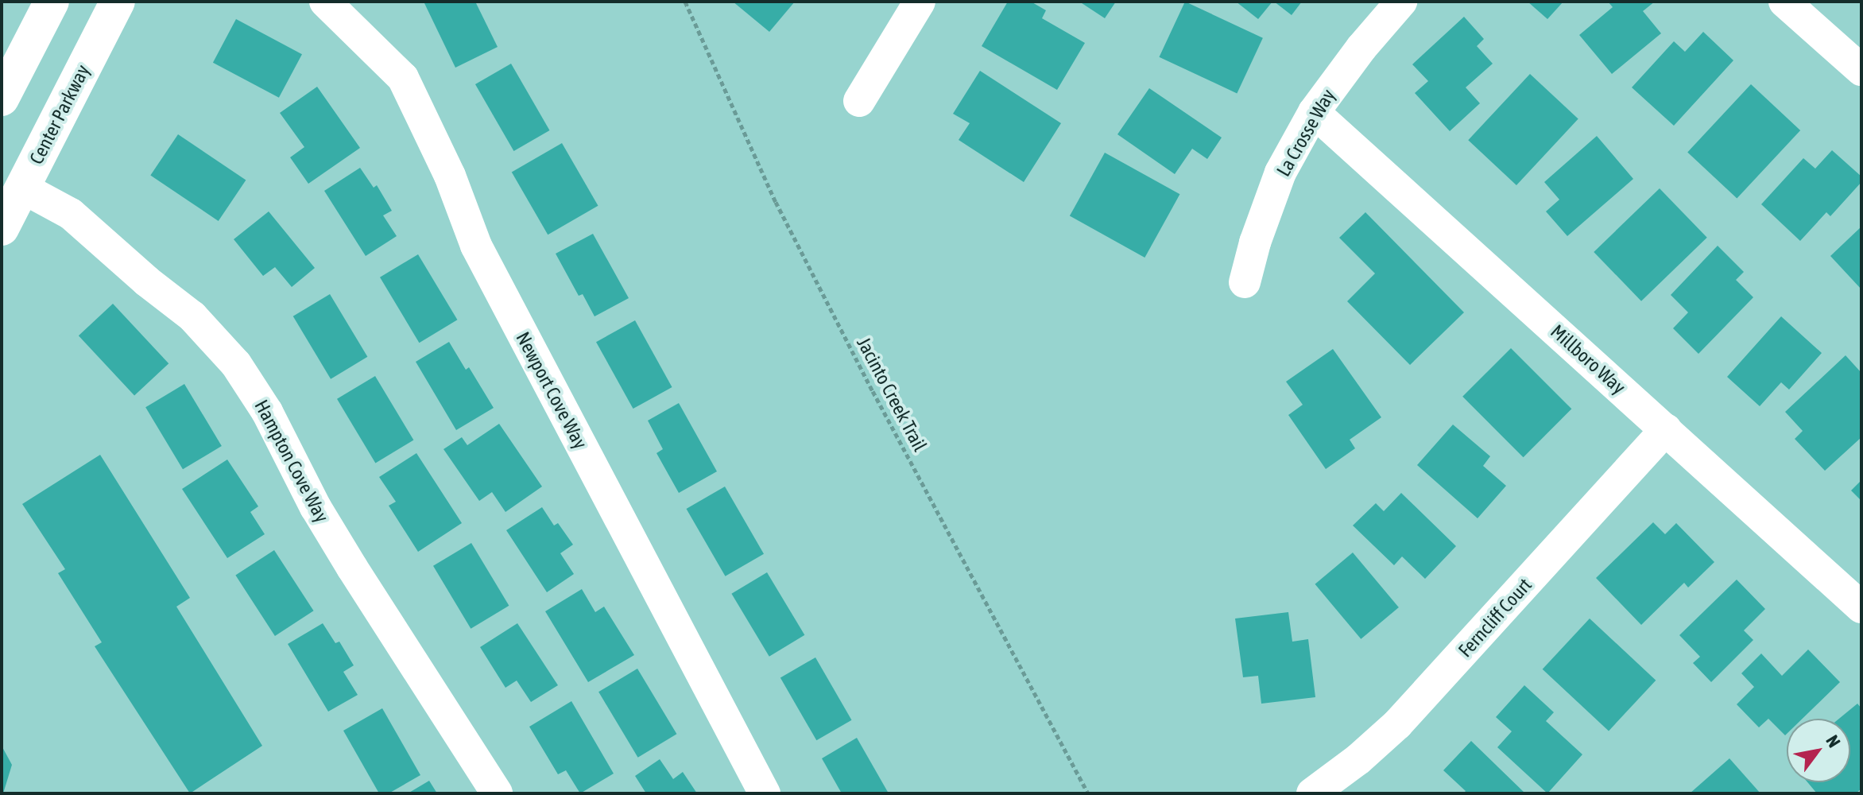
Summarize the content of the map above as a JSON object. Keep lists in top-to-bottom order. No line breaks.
{"streets":{"main road":["Center Parkway"],"street":["La Crosse Way","Millboro Way","Newport Cove Way","Hampton Cove Way","Ferncliff Court"],"path":["Jacinto Creek Trail"]},"crossings":[["Center Parkway","Hampton Cove Way"],["La Crosse Way","Millboro Way"],["Millboro Way","Ferncliff Court"]],"north":"top right"}
